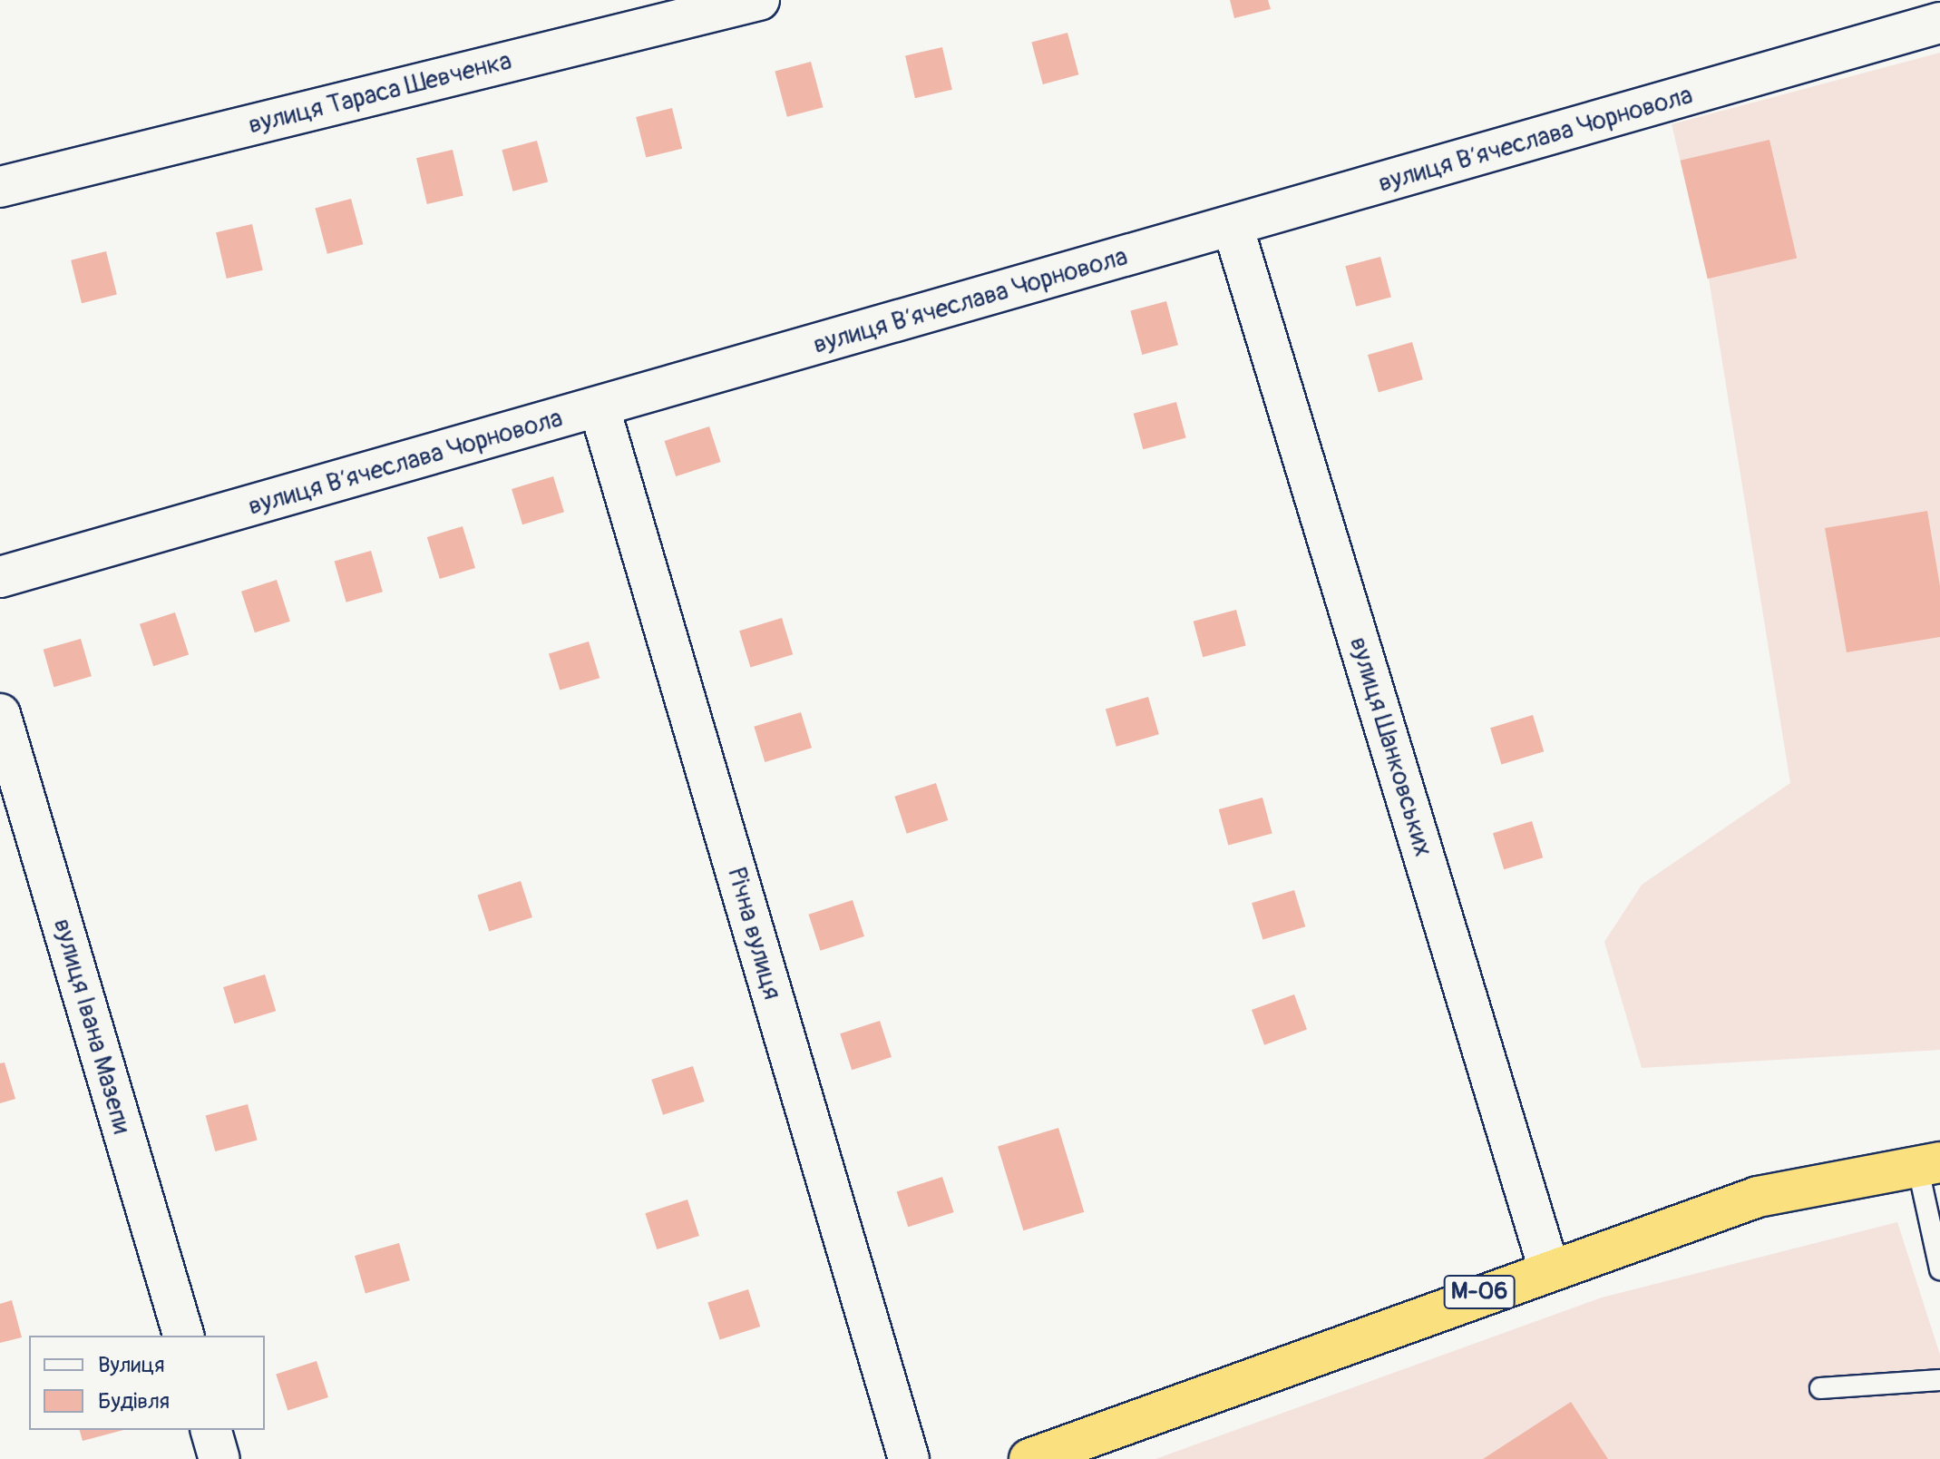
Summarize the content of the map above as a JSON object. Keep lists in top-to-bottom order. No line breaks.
{"streets":{"highway":["М-06"],"street":["вулиця Тараса Шевченка","вулиця Вʼячеслава Чорновола","вулиця Шанковських","Річна вулиця","вулиця Івана Мазепи"]},"crossings":[["вулиця Вʼячеслава Чорновола","вулиця Шанковських"],["вулиця Вʼячеслава Чорновола","Річна вулиця"],["вулиця Шанковських","М-06"]],"legend":["Вулиця","Будівля"]}
